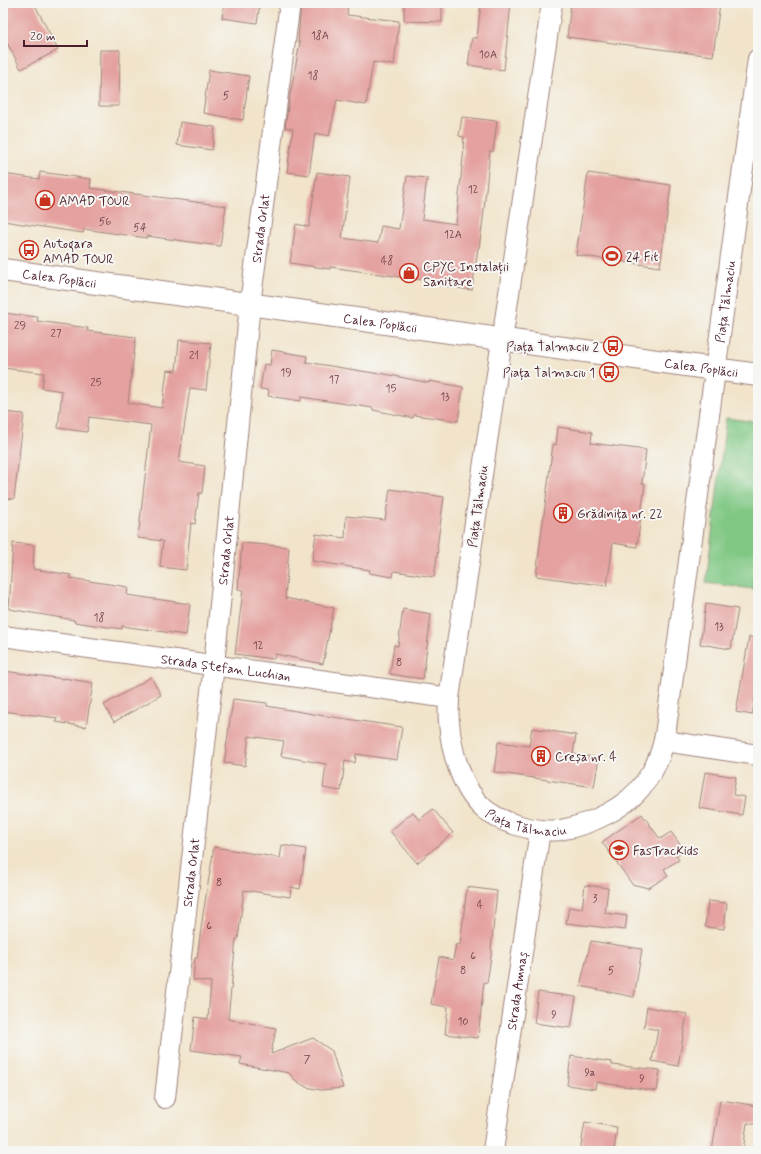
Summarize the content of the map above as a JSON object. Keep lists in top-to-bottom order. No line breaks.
{"streets":{"main road":["Calea Poplăcii"],"street":["Strada Orlat","Piața Tălmaciu","Strada Ștefan Luchian","Strada Amnaș"]},"crossings":[["Strada Orlat","Calea Poplăcii"],["Strada Orlat","Strada Ștefan Luchian"],["Calea Poplăcii","Piața Tălmaciu"],["Piața Tălmaciu","Strada Ștefan Luchian"],["Piața Tălmaciu","Strada Amnaș"]],"places":{"shop":["AMAD TOUR","CPYC Instalații Sanitare"],"bus stop":["Autogara AMAD TOUR","Piața Talmaciu 2","Piața Talmaciu 1"],"sports":["24 Fit"],"building":["Grădinița nr. 22","Creșa nr. 4"],"school or university":["FasTracKids"]},"house_numbers":["18A","10A","18","5","12","56","54","12A","48","29","27","21","19","17","25","15","13","18","13","12","8","8","3","4","6","6","8","5","9","10","7","9a","9"],"scale_bar":"20 m"}
